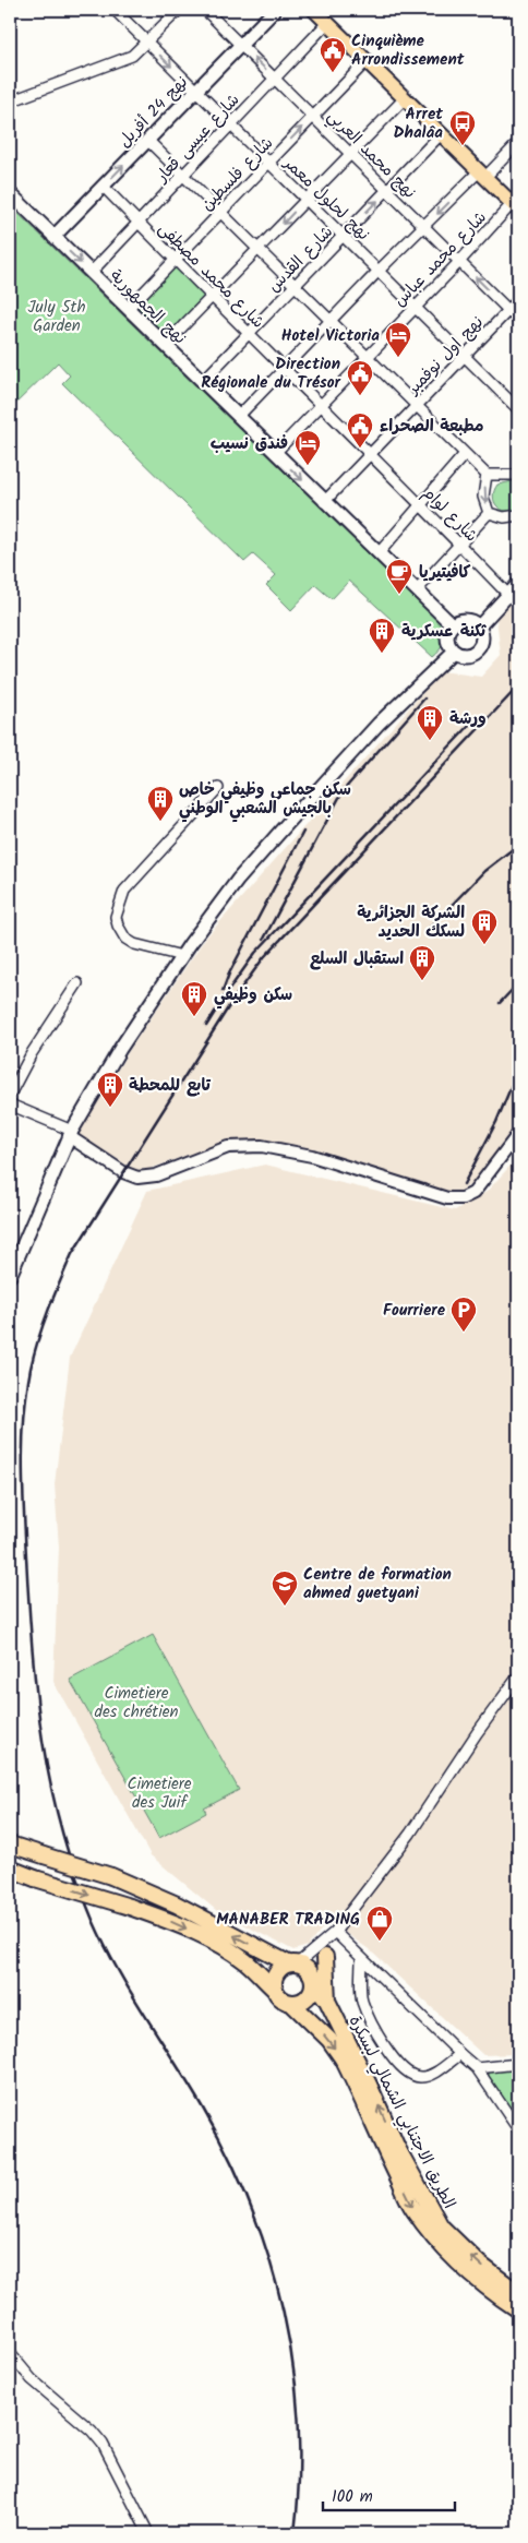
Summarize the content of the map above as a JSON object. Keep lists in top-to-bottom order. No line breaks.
{"streets":{"highway":["الطريق الاجتنابي الشمالي لبسكرة"],"main road":["نهج 24 أفريل","نهج الجمهورية"],"street":["شارع عيسى قعار","نهج محمد العربي","شارع فلسطين","نهج لحلول معمر","شارع القدس","شارع محمد عباس","شارع محمد مصطفى","نهج اول نوفمبر","شارع لوام"]},"crossings":[["نهج 24 أفريل","نهج محمد العربي"],["نهج 24 أفريل","نهج لحلول معمر"],["نهج 24 أفريل","شارع محمد مصطفى"],["نهج 24 أفريل","نهج الجمهورية"],["شارع عيسى قعار","نهج محمد العربي"],["شارع عيسى قعار","نهج لحلول معمر"],["شارع عيسى قعار","شارع محمد مصطفى"],["شارع عيسى قعار","نهج الجمهورية"],["نهج محمد العربي","شارع فلسطين"],["نهج محمد العربي","شارع القدس"],["نهج محمد العربي","شارع محمد عباس"],["نهج محمد العربي","نهج اول نوفمبر"],["شارع فلسطين","نهج لحلول معمر"],["شارع فلسطين","شارع محمد مصطفى"],["شارع فلسطين","نهج الجمهورية"],["نهج لحلول معمر","شارع القدس"],["نهج لحلول معمر","شارع محمد عباس"],["نهج لحلول معمر","نهج اول نوفمبر"],["شارع القدس","شارع محمد مصطفى"],["شارع القدس","نهج الجمهورية"],["شارع محمد عباس","شارع محمد مصطفى"],["شارع محمد عباس","نهج الجمهورية"],["شارع محمد مصطفى","نهج اول نوفمبر"],["شارع محمد مصطفى","شارع لوام"],["نهج الجمهورية","نهج اول نوفمبر"],["نهج اول نوفمبر","شارع لوام"]],"parks":["July 5th Garden","Cimetiere des chrétien","Cimetiere des Juif"],"places":{"public building":["Cinquième Arrondissement","Direction Régionale du Trésor","مطبعة الصحراء"],"bus stop":["Arret Dhalâa"],"hotel":["Hotel Victoria","فندق نسيب"],"cafe":["كافيتيريا"],"building":["ثكنة عسكرية","ورشة","سكن جماعي وظيفي خاص بالجيش الشعبي الوطني","الشركة الجزائرية لسكك الحديد","استقبال السلع","سكن وظيفي","تابع للمحطة"],"parking":["Fourriere"],"school or university":["Centre de formation ahmed guetyani"],"shop":["MANABER TRADING"]},"scale_bar":"100 m"}
